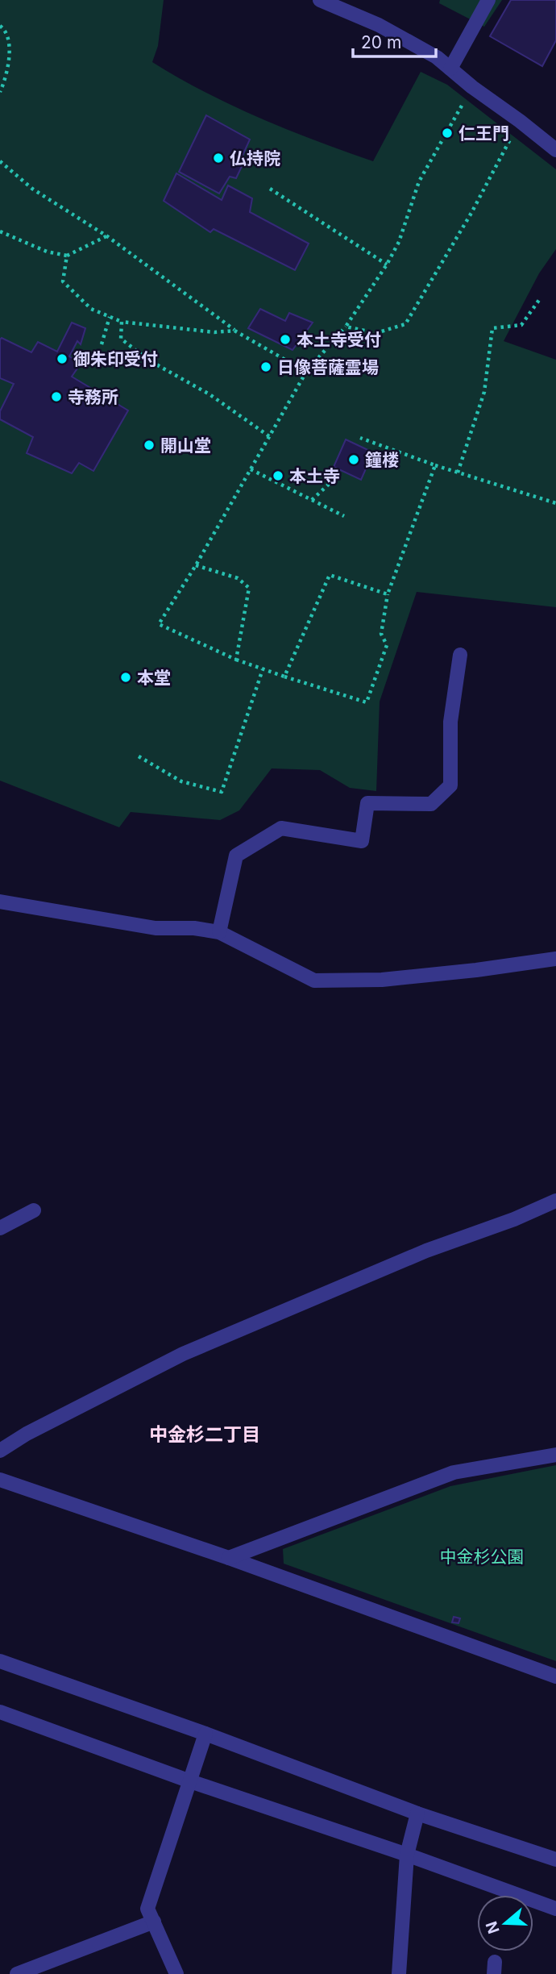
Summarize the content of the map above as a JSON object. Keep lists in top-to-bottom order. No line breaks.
{"districts":["中金杉二丁目"],"parks":["中金杉公園"],"places":["仁王門","仏持院","本土寺受付","御朱印受付","日像菩薩霊場","寺務所","開山堂","鐘楼","本土寺","本堂"],"scale_bar":"20 m","north":"left"}
